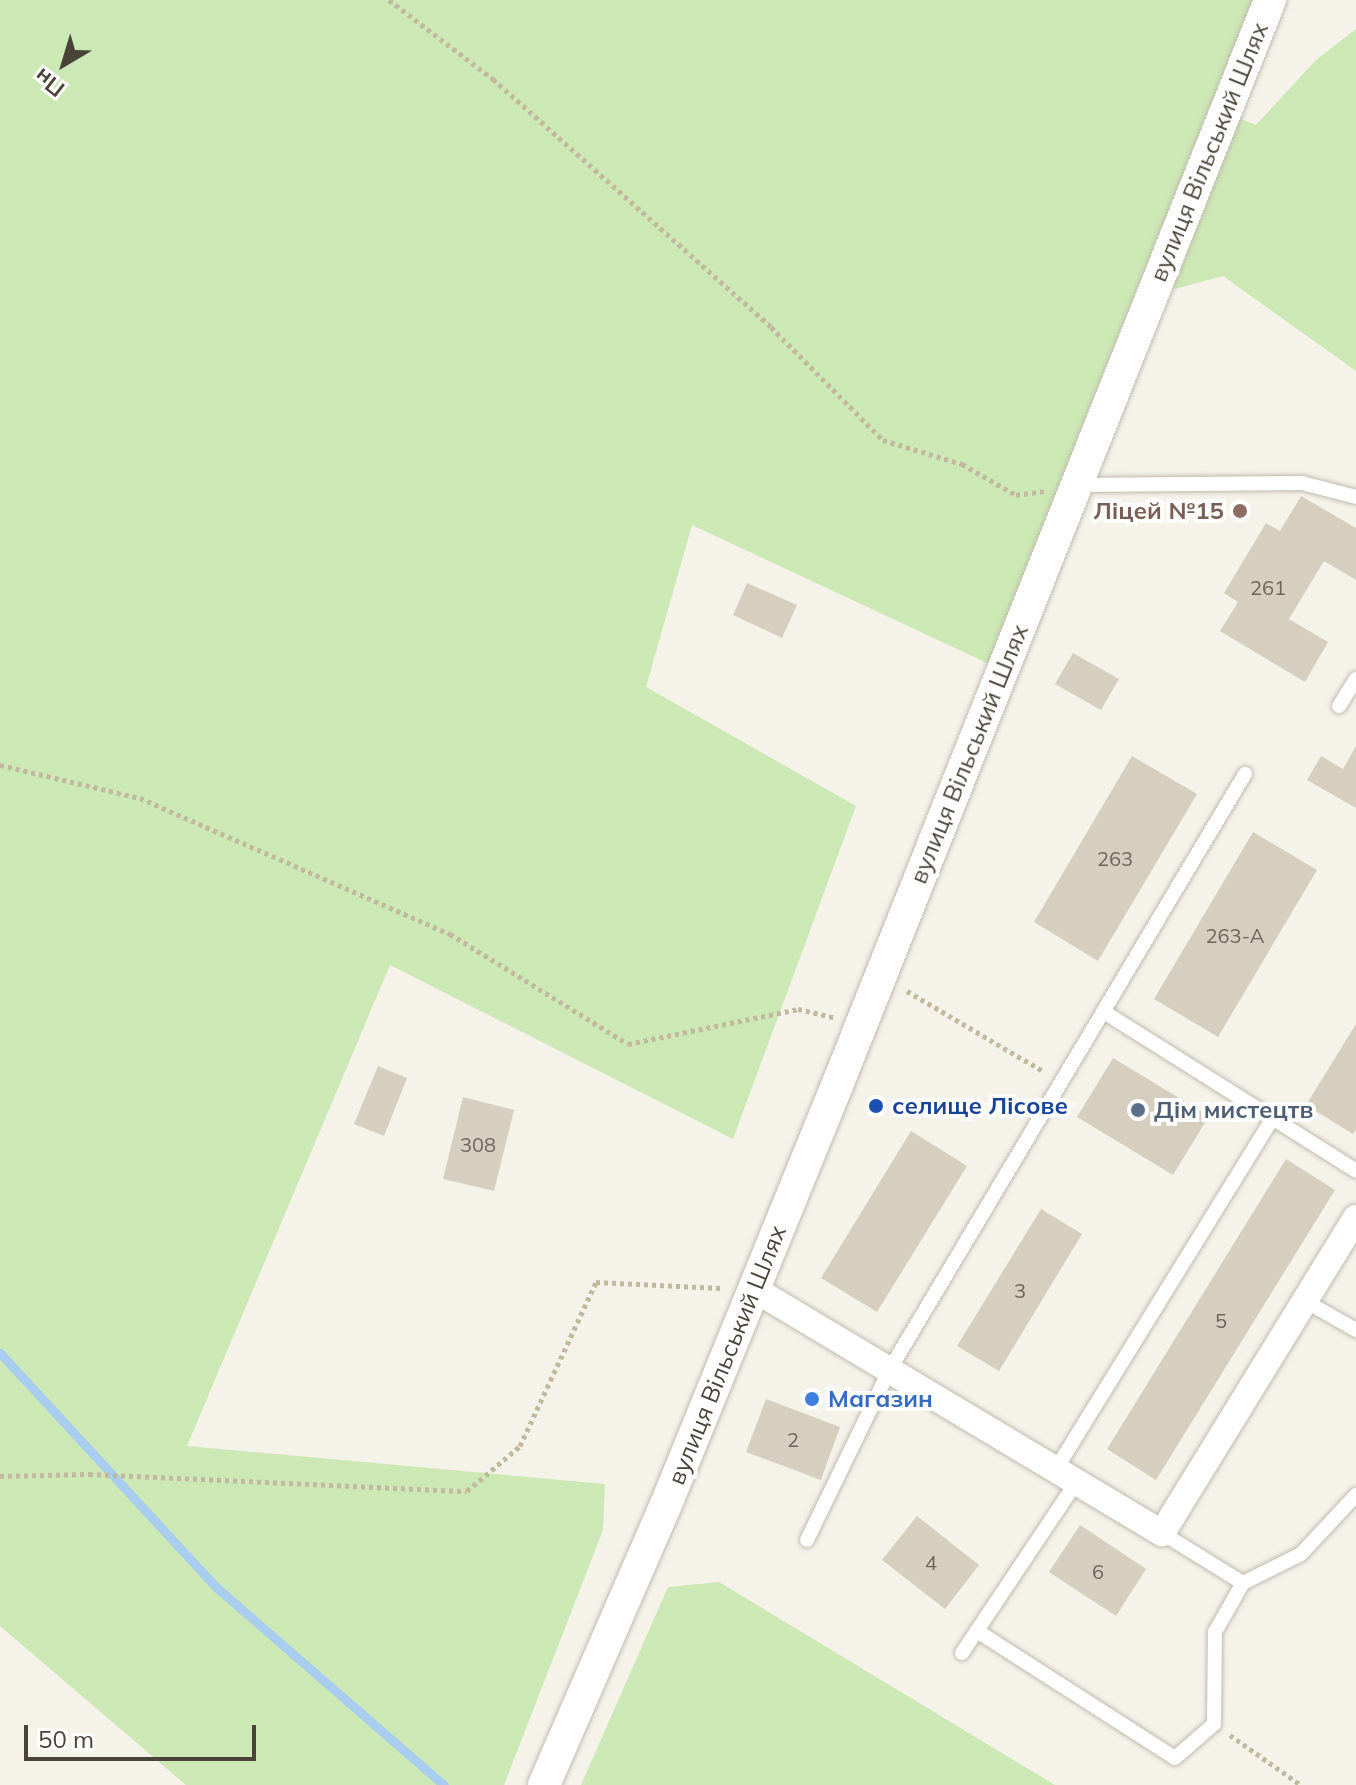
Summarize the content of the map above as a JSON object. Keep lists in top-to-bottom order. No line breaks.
{"streets":{"street":["вулиця Вільський Шлях"]},"places":["Ліцей №15","селище Лісове","Дім мистецтв","Магазин"],"house_numbers":["261","263","263-А","308","3","5","2","4","6"],"scale_bar":"50 m","north":"bottom left"}
